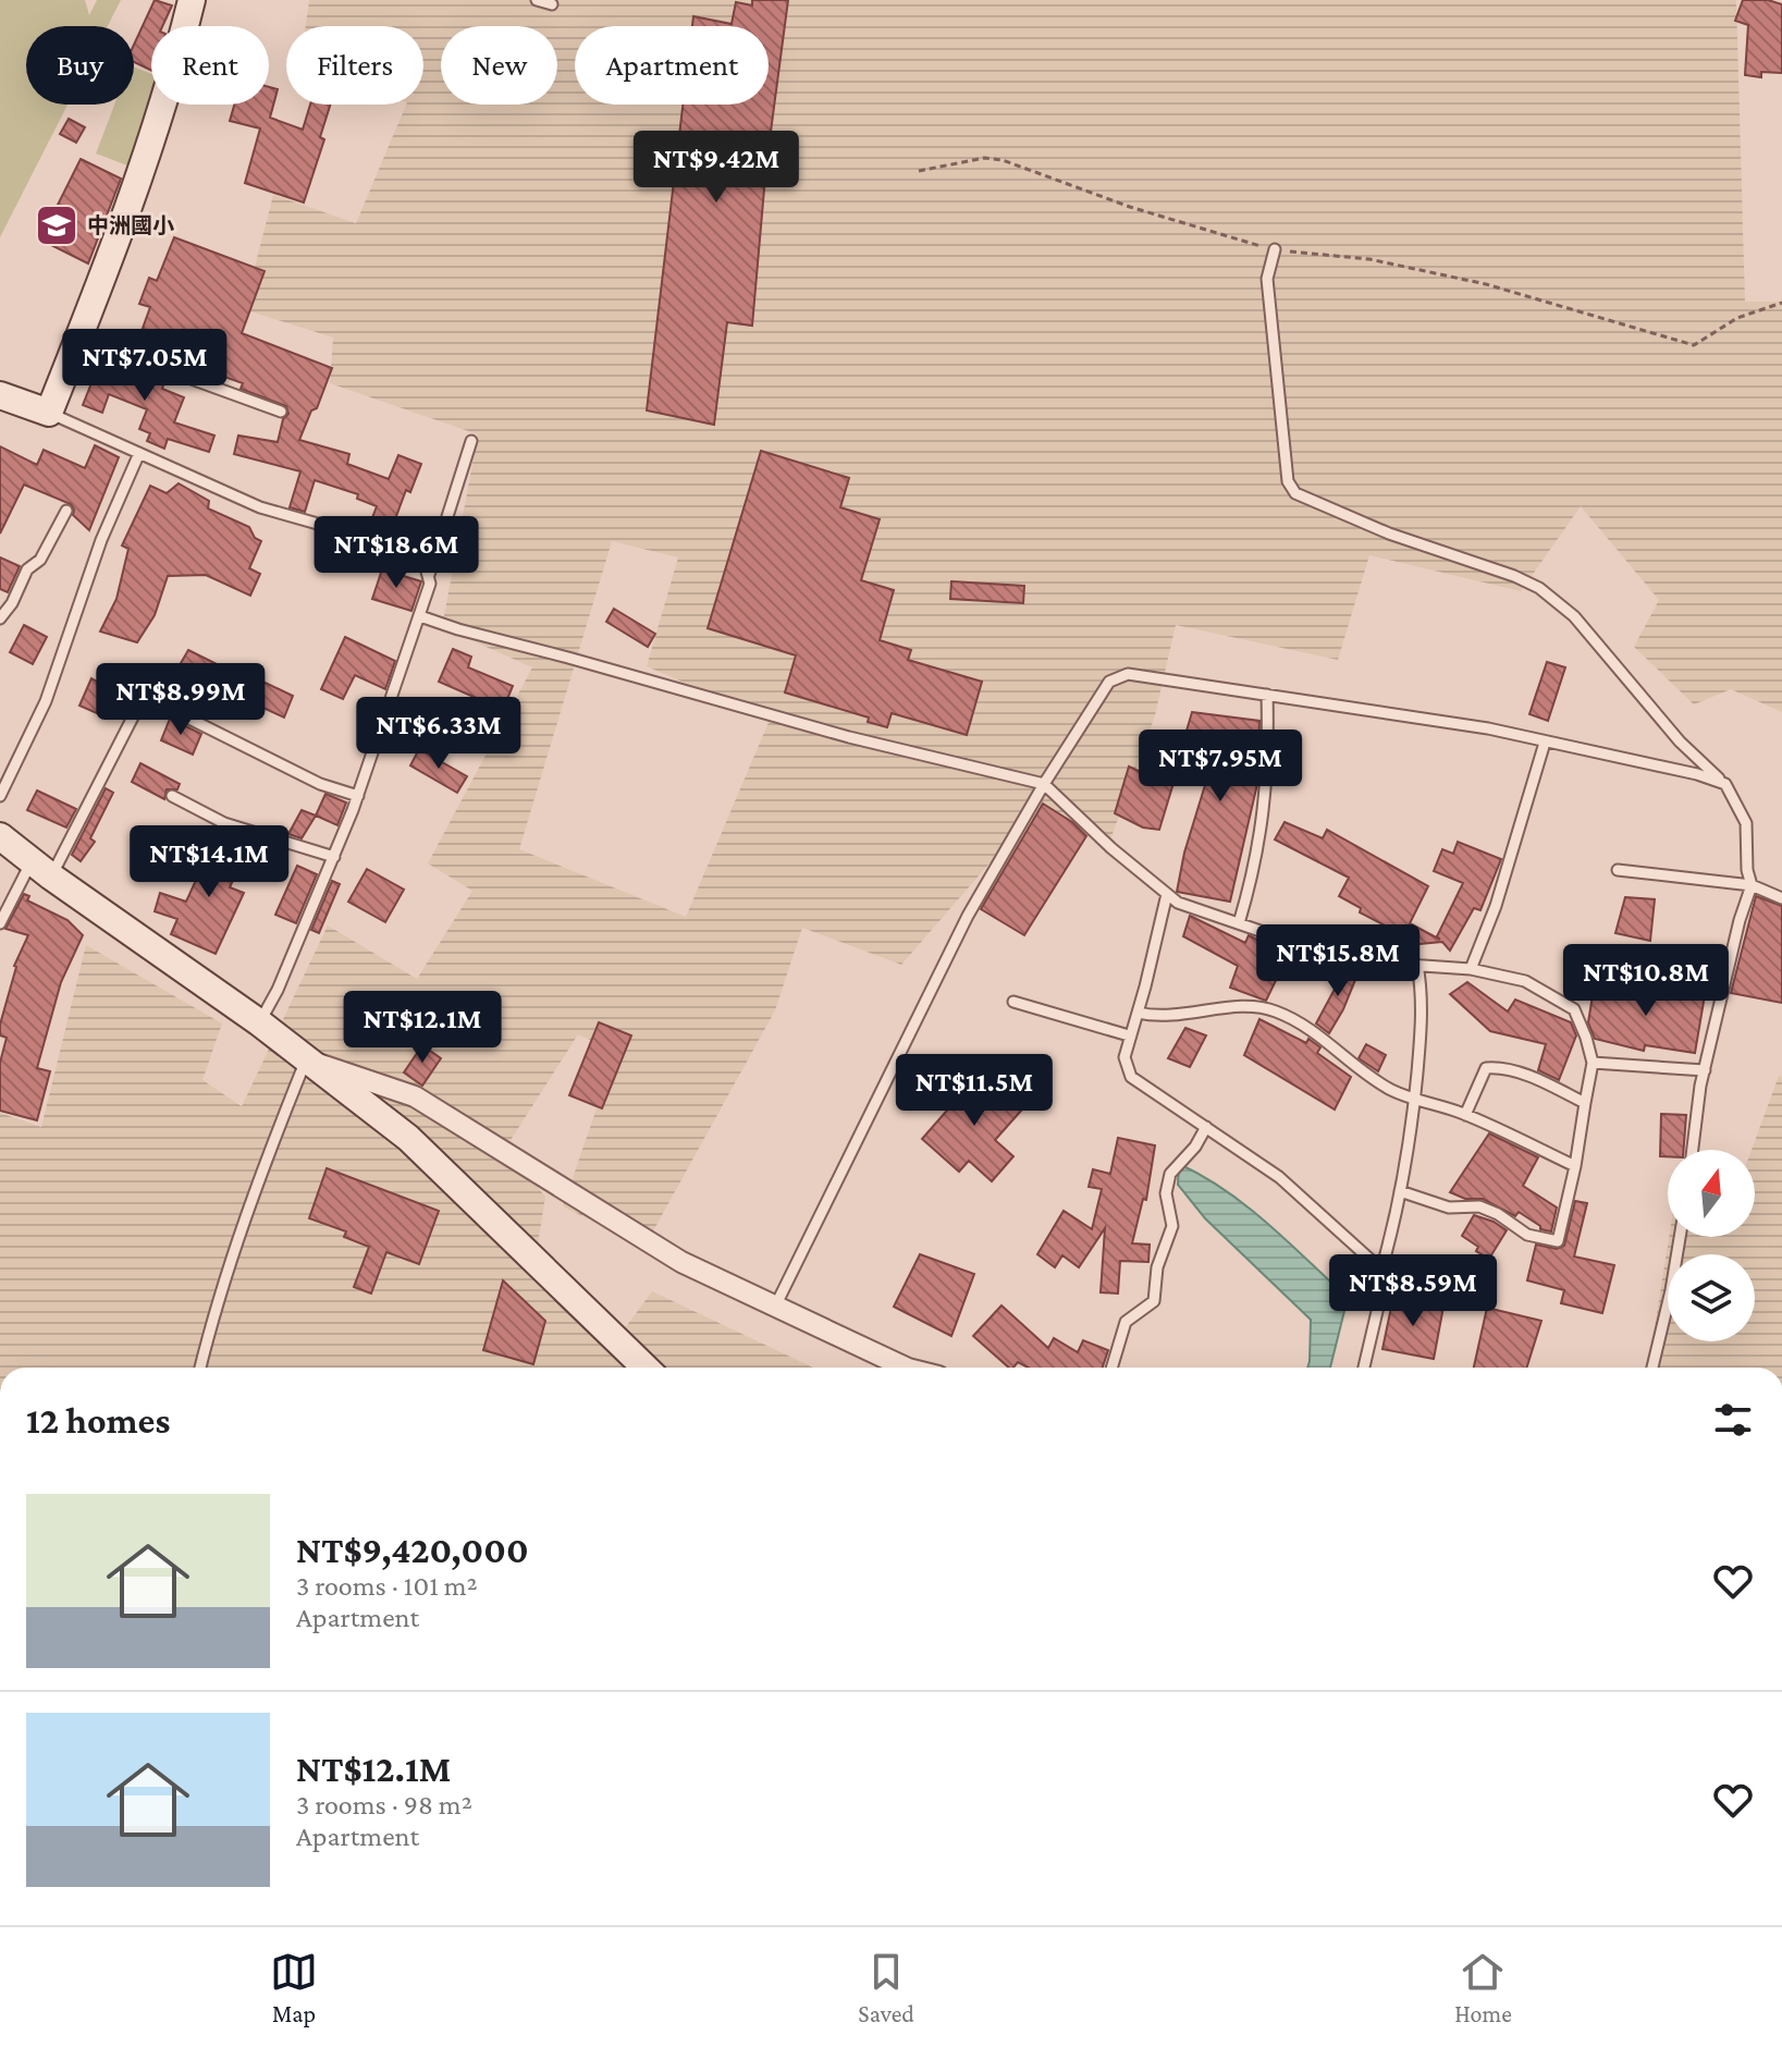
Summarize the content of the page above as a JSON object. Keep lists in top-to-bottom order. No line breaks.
{"places":{"school or university":["中洲國小"]},"north":"top","page":{"chip":["Buy","Rent","Filters","New","Apartment"],"price":["NT$9.42M","NT$7.05M","NT$18.6M","NT$8.99M","NT$6.33M","NT$7.95M","NT$14.1M","NT$15.8M","NT$10.8M","NT$12.1M","NT$11.5M","NT$8.59M"],"heading":"12 homes","list":[{"name":"NT$9,420,000","note":"3 rooms · 101 m² · Apartment"},{"name":"NT$12.1M","note":"3 rooms · 98 m² · Apartment"}],"tabs":["Map","Saved","Home"]}}
